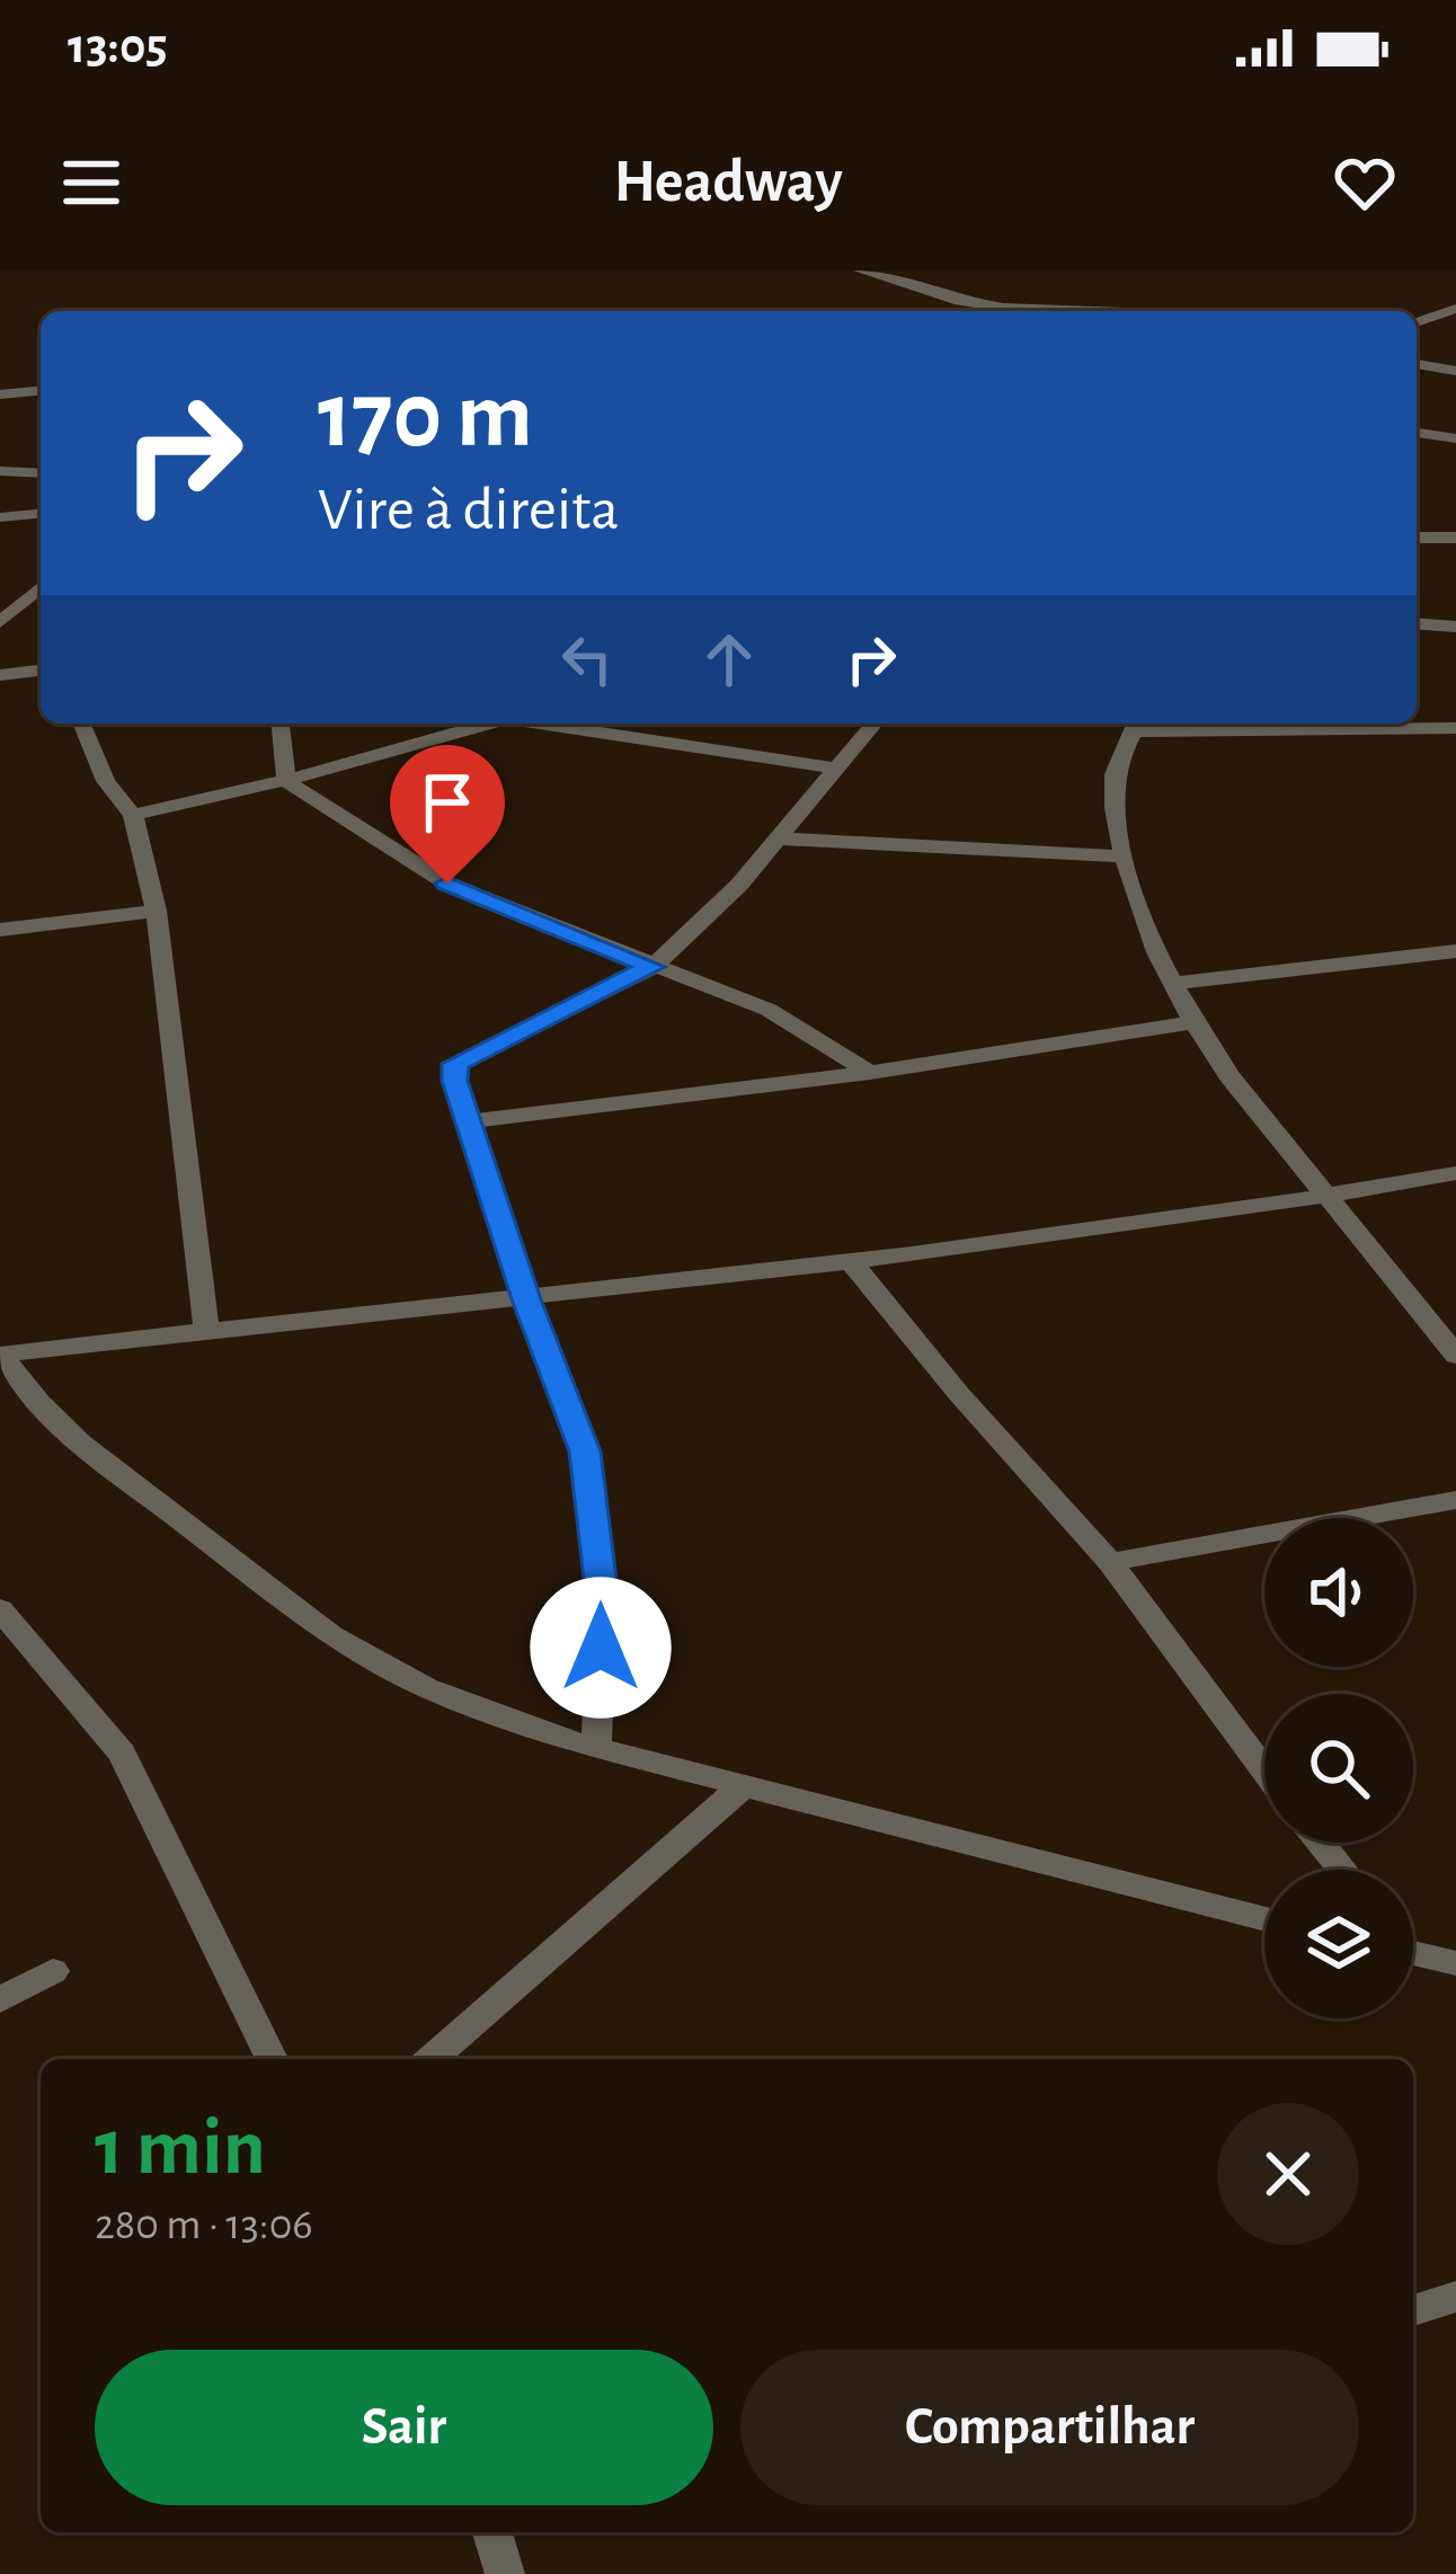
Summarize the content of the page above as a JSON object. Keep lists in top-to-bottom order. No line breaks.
{"page":{"status":"13:05","header":"Headway","turn":["170 m","Vire à direita"],"heading":["1 min","280 m · 13:06"],"buttons":["Sair","Compartilhar"]}}
